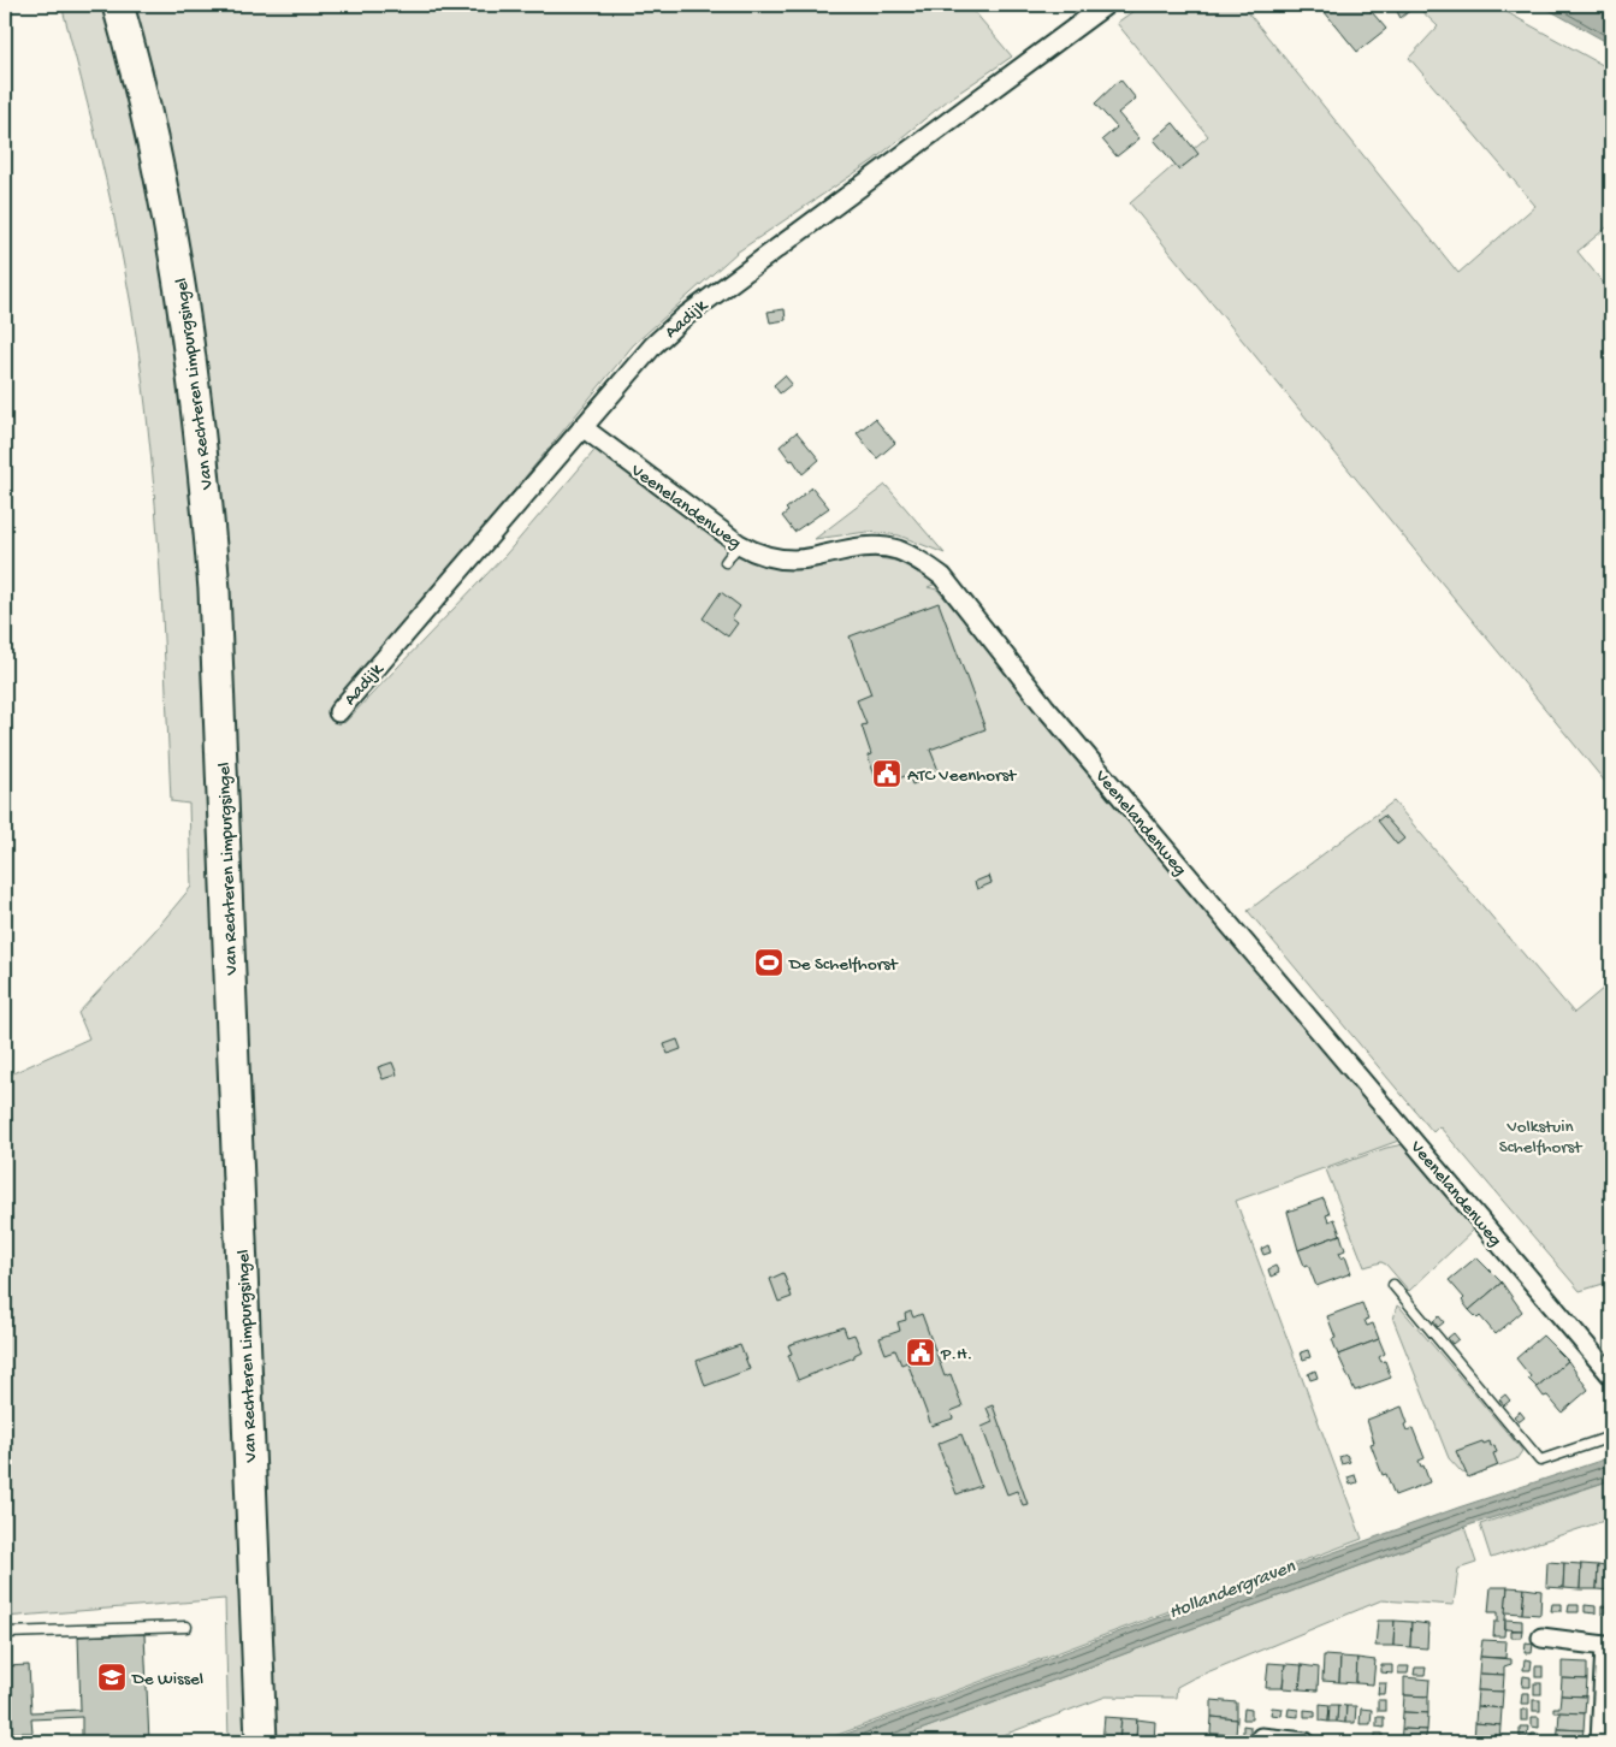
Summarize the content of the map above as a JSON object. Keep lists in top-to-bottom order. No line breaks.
{"streets":{"main road":["Van Rechteren Limpurgsingel"],"street":["Aadijk","Veenelandenweg"]},"crossings":[["Aadijk","Veenelandenweg"]],"water":["Hollandergraven"],"parks":["Volkstuin Schelfhorst"],"places":{"public building":["ATC Veenhorst","P.H."],"sports":["De Schelfhorst"],"school or university":["De Wissel"]}}
